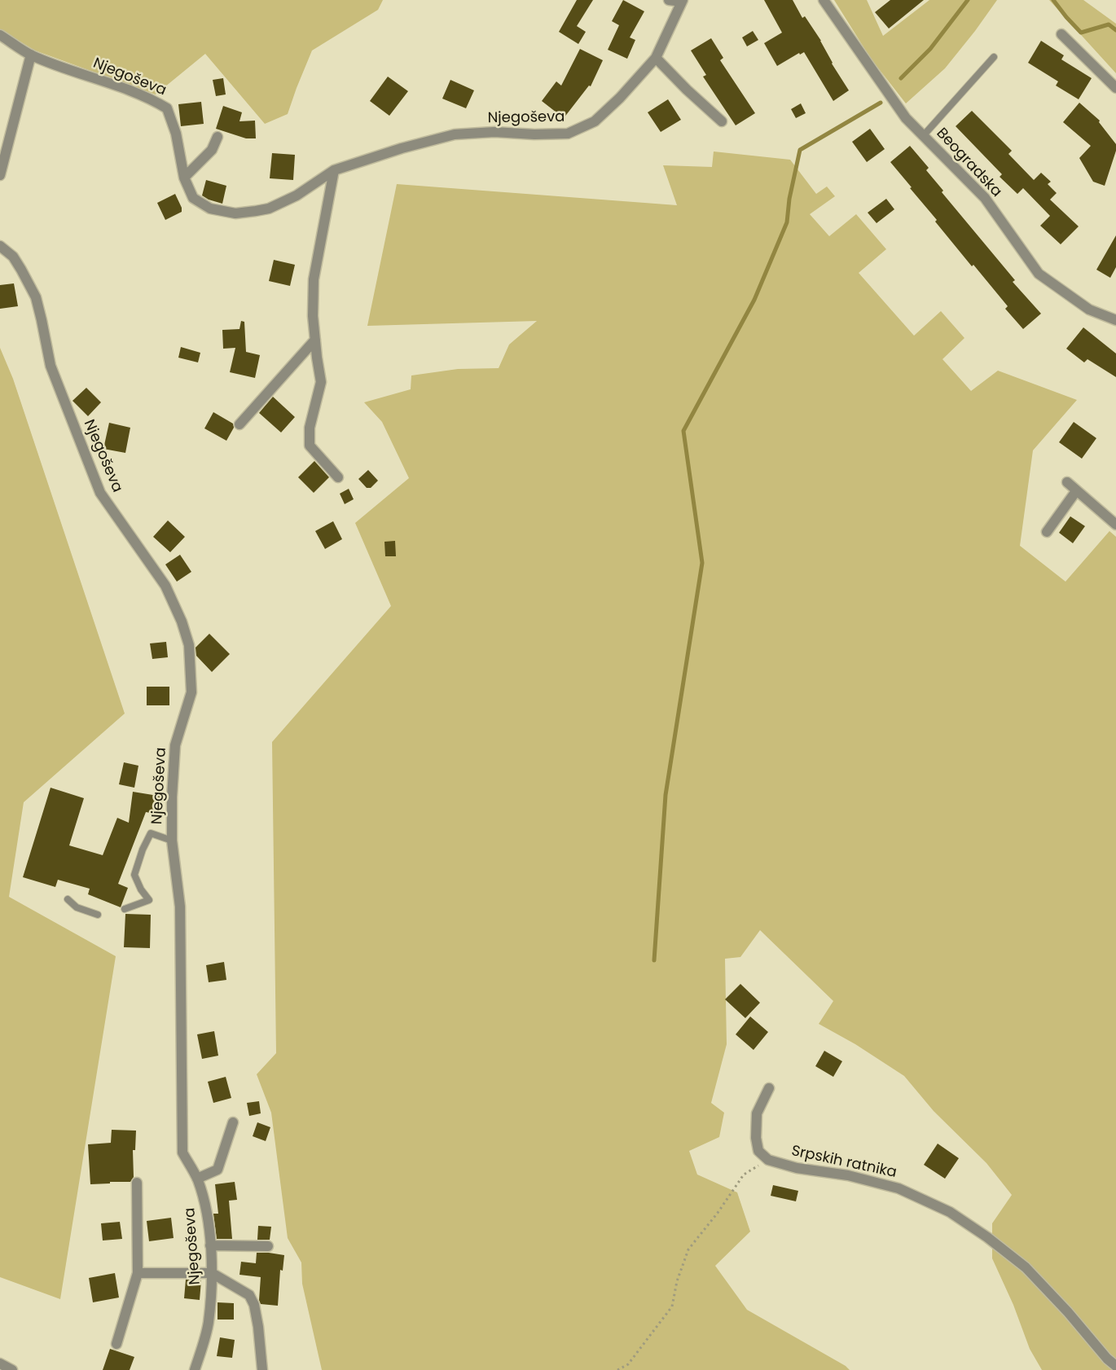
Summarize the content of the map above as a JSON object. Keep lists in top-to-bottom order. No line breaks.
{"streets":{"street":["Njegoševa","Beogradska","Srpskih ratnika"]}}
